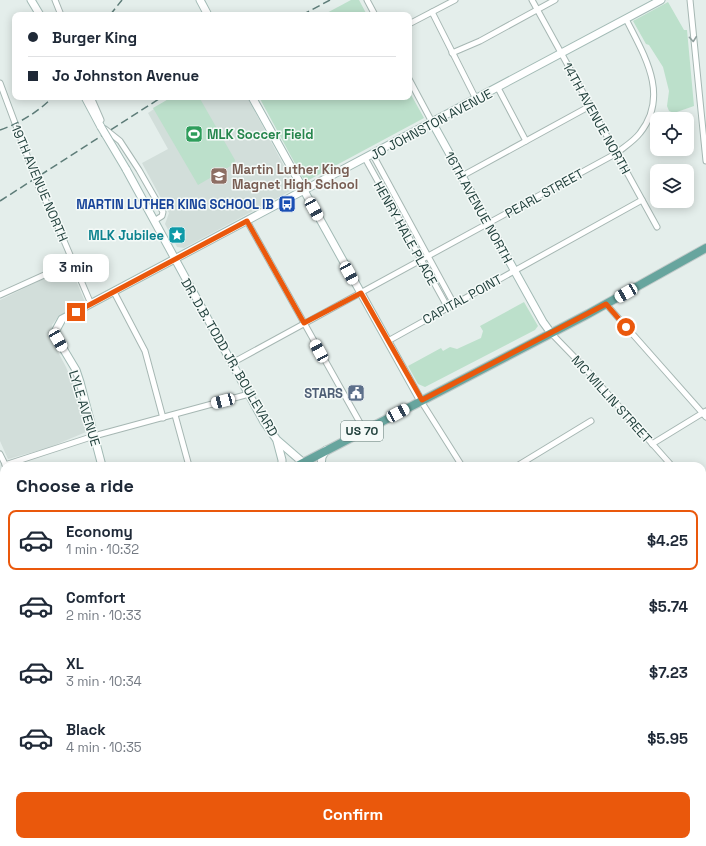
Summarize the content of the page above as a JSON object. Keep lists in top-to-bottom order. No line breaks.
{"streets":{"main road":["US 70"],"street":["14TH AVENUE NORTH","JO JOHNSTON AVENUE","19TH AVENUE NORTH","PEARL STREET","16TH AVENUE NORTH","HENRY HALE PLACE","CAPITAL POINT","DR. D.B. TODD JR. BOULEVARD","MC MILLIN STREET","LYLE AVENUE"]},"crossings":[["14TH AVENUE NORTH","JO JOHNSTON AVENUE"],["14TH AVENUE NORTH","PEARL STREET"],["14TH AVENUE NORTH","CAPITAL POINT"],["JO JOHNSTON AVENUE","19TH AVENUE NORTH"],["JO JOHNSTON AVENUE","PEARL STREET"],["JO JOHNSTON AVENUE","16TH AVENUE NORTH"],["JO JOHNSTON AVENUE","HENRY HALE PLACE"],["JO JOHNSTON AVENUE","DR. D.B. TODD JR. BOULEVARD"],["JO JOHNSTON AVENUE","LYLE AVENUE"],["PEARL STREET","16TH AVENUE NORTH"],["PEARL STREET","HENRY HALE PLACE"],["PEARL STREET","DR. D.B. TODD JR. BOULEVARD"],["16TH AVENUE NORTH","CAPITAL POINT"],["16TH AVENUE NORTH","MC MILLIN STREET"],["16TH AVENUE NORTH","US 70"],["HENRY HALE PLACE","CAPITAL POINT"],["MC MILLIN STREET","US 70"]],"places":{"sports":["MLK Soccer Field"],"school or university":["Martin Luther King Magnet High School"],"bus stop":["MARTIN LUTHER KING SCHOOL IB"],"place":["MLK Jubilee"],"public building":["STARS"]},"page":{"banner":["Burger King","Jo Johnston Avenue"],"bubble":"3 min","heading":"Choose a ride","list":[{"name":"Economy","note":"1 min · 10:32","value":"$4.25"},{"name":"Comfort","note":"2 min · 10:33","value":"$5.74"},{"name":"XL","note":"3 min · 10:34","value":"$7.23"},{"name":"Black","note":"4 min · 10:35","value":"$5.95"}],"buttons":"Confirm"}}
